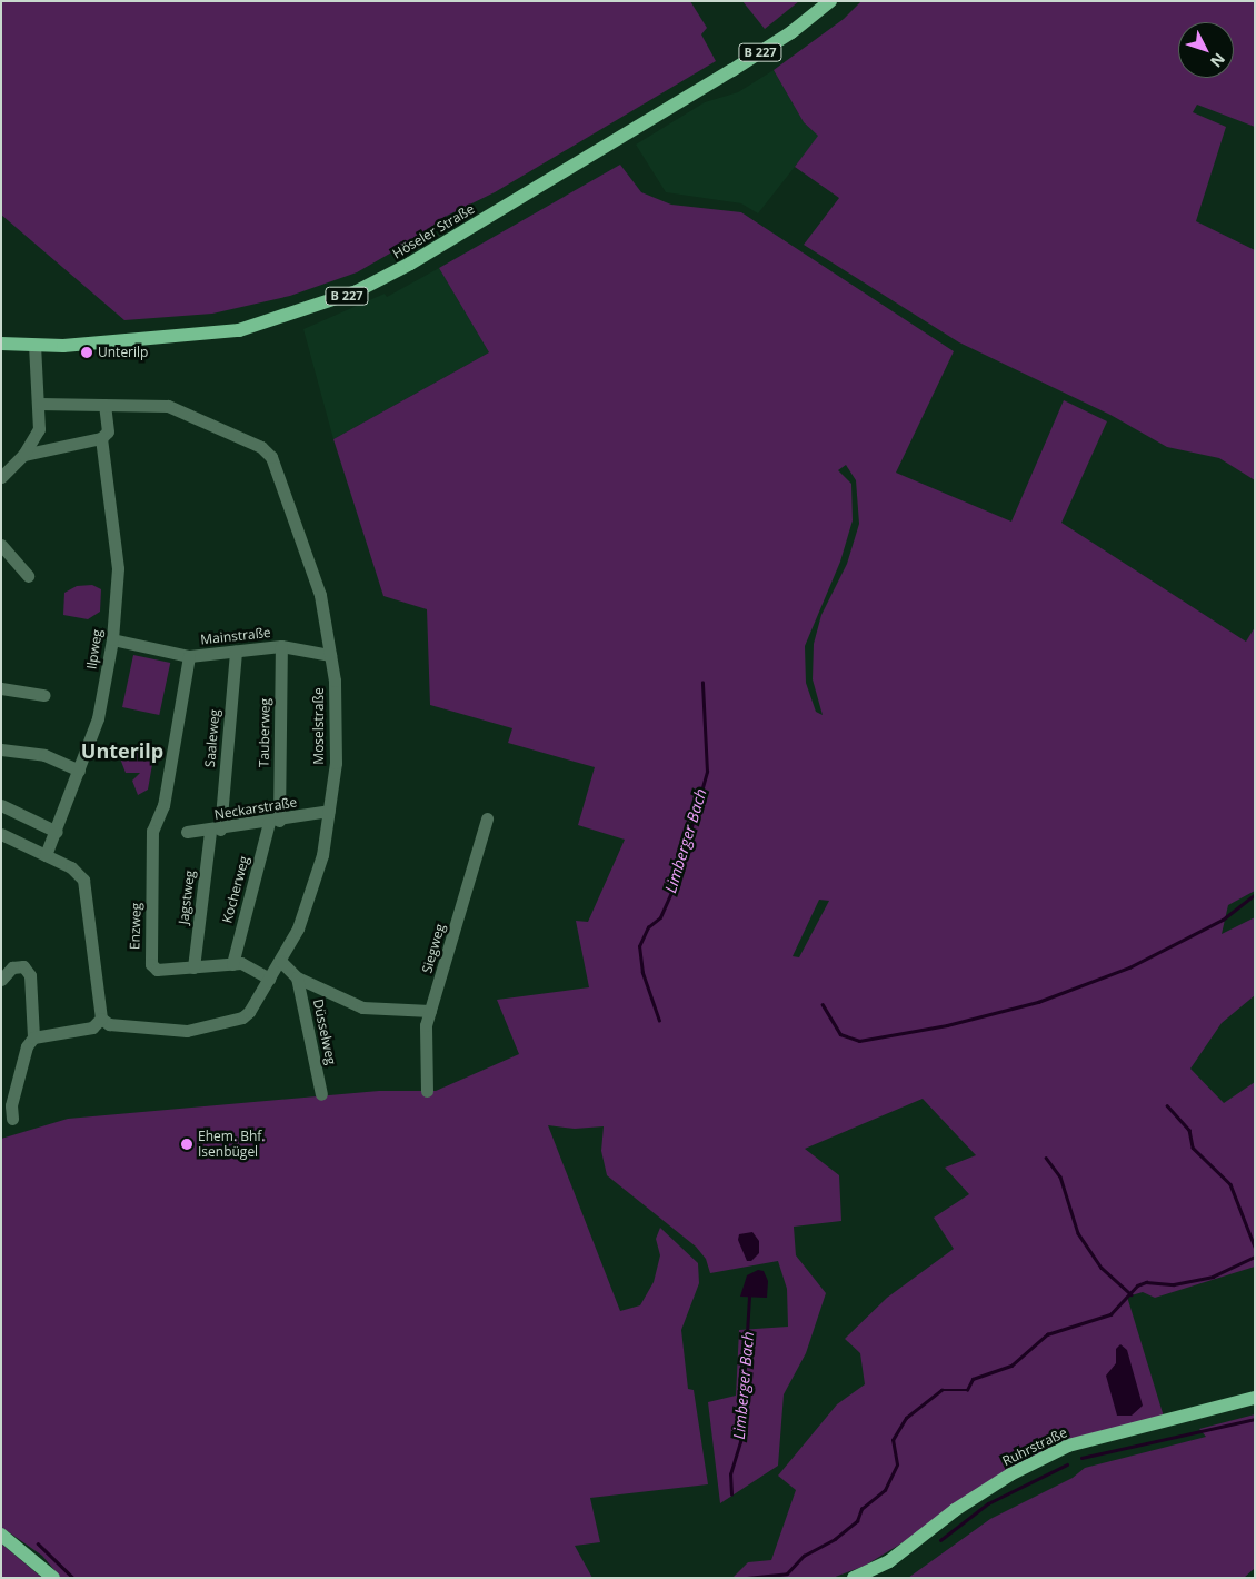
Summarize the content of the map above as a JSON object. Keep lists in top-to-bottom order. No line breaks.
{"streets":{"main road":["B 227","Höseler Straße","Ruhrstraße"],"street":["Mainstraße","Ilpweg","Moselstraße","Tauberweg","Saaleweg","Neckarstraße","Kocherweg","Jagstweg","Enzweg","Siegweg","Düsselweg"]},"crossings":[["Mainstraße","Ilpweg"],["Mainstraße","Moselstraße"],["Mainstraße","Tauberweg"],["Mainstraße","Saaleweg"],["Mainstraße","Enzweg"],["Moselstraße","Neckarstraße"],["Moselstraße","Enzweg"],["Tauberweg","Neckarstraße"],["Tauberweg","Kocherweg"],["Saaleweg","Neckarstraße"],["Saaleweg","Jagstweg"],["Neckarstraße","Kocherweg"],["Neckarstraße","Jagstweg"],["Kocherweg","Enzweg"],["Jagstweg","Enzweg"]],"districts":["Unterilp"],"water":["Limberger Bach"],"places":["Unterilp","Ehem. Bhf. Isenbügel"],"north":"bottom right"}
